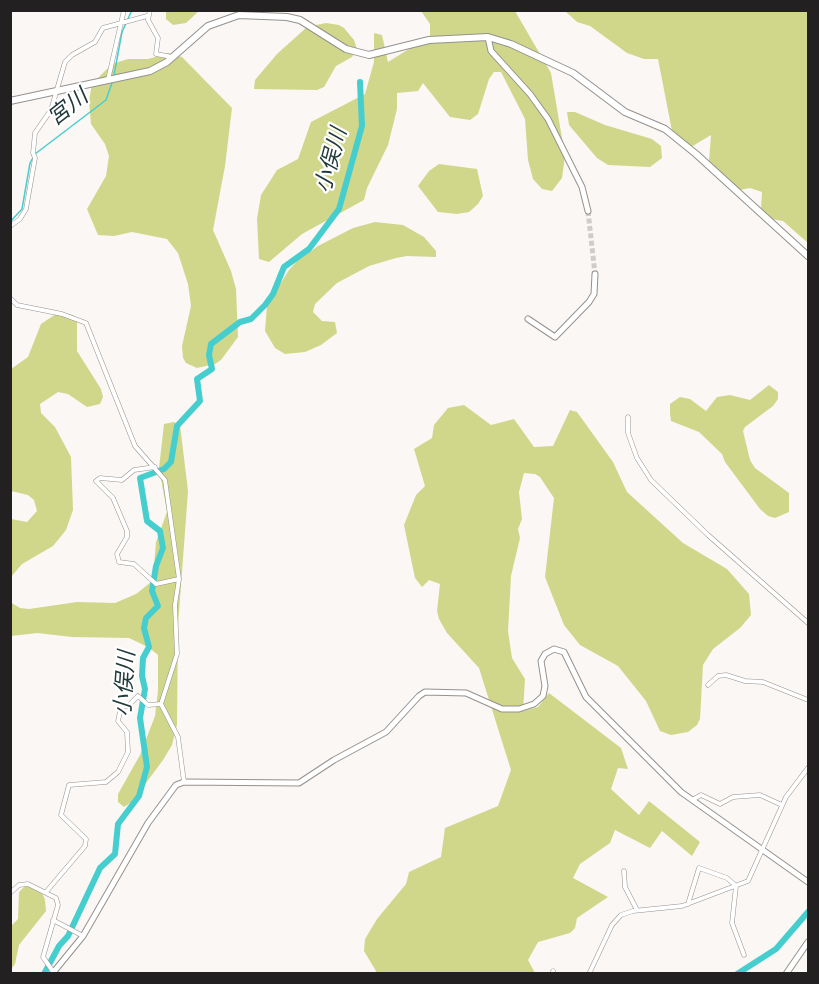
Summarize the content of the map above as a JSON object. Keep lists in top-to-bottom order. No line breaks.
{"water":["宮川","小俣川"]}
